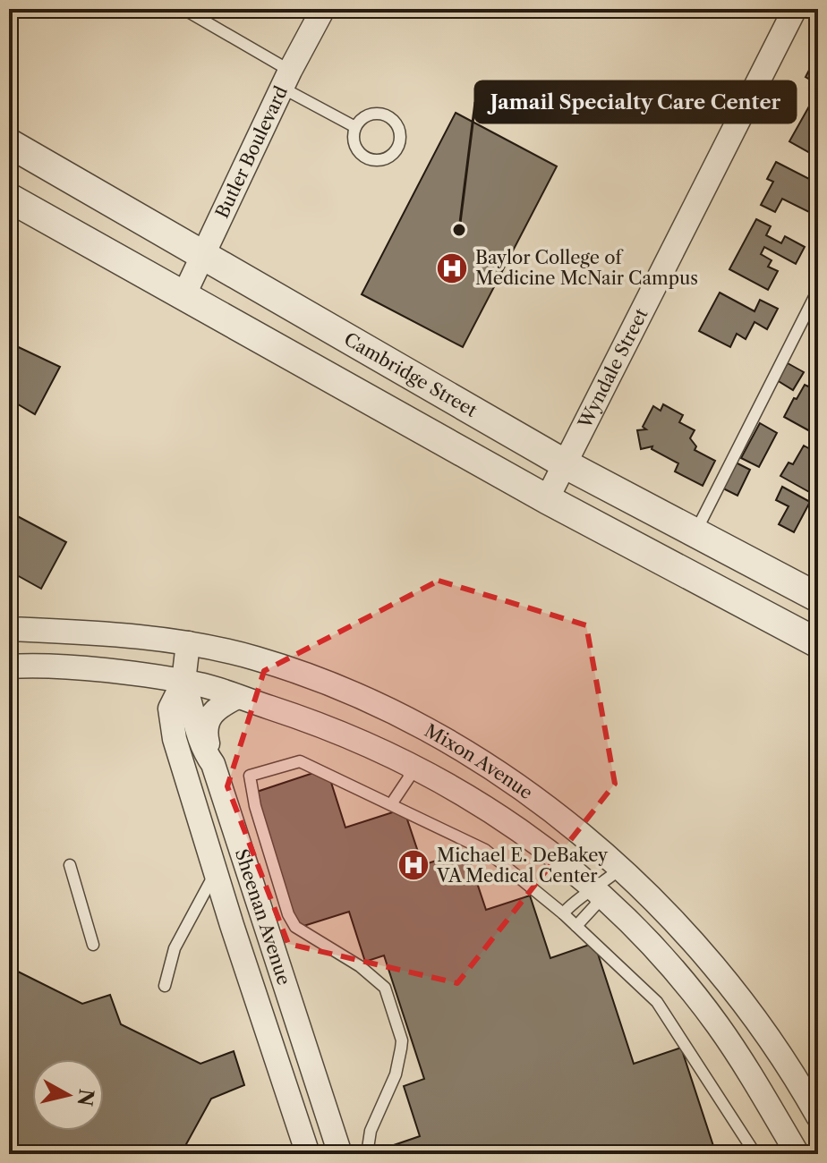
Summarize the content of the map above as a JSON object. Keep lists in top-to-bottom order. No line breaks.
{"streets":{"street":["Butler Boulevard","Wyndale Street","Cambridge Street","Mixon Avenue","Sheenan Avenue"]},"crossings":[["Butler Boulevard","Cambridge Street"],["Wyndale Street","Cambridge Street"],["Mixon Avenue","Sheenan Avenue"]],"places":{"other":["Jamail Specialty Care Center"],"hospital":["Baylor College of Medicine McNair Campus","Michael E. DeBakey VA Medical Center"]},"north":"right"}
